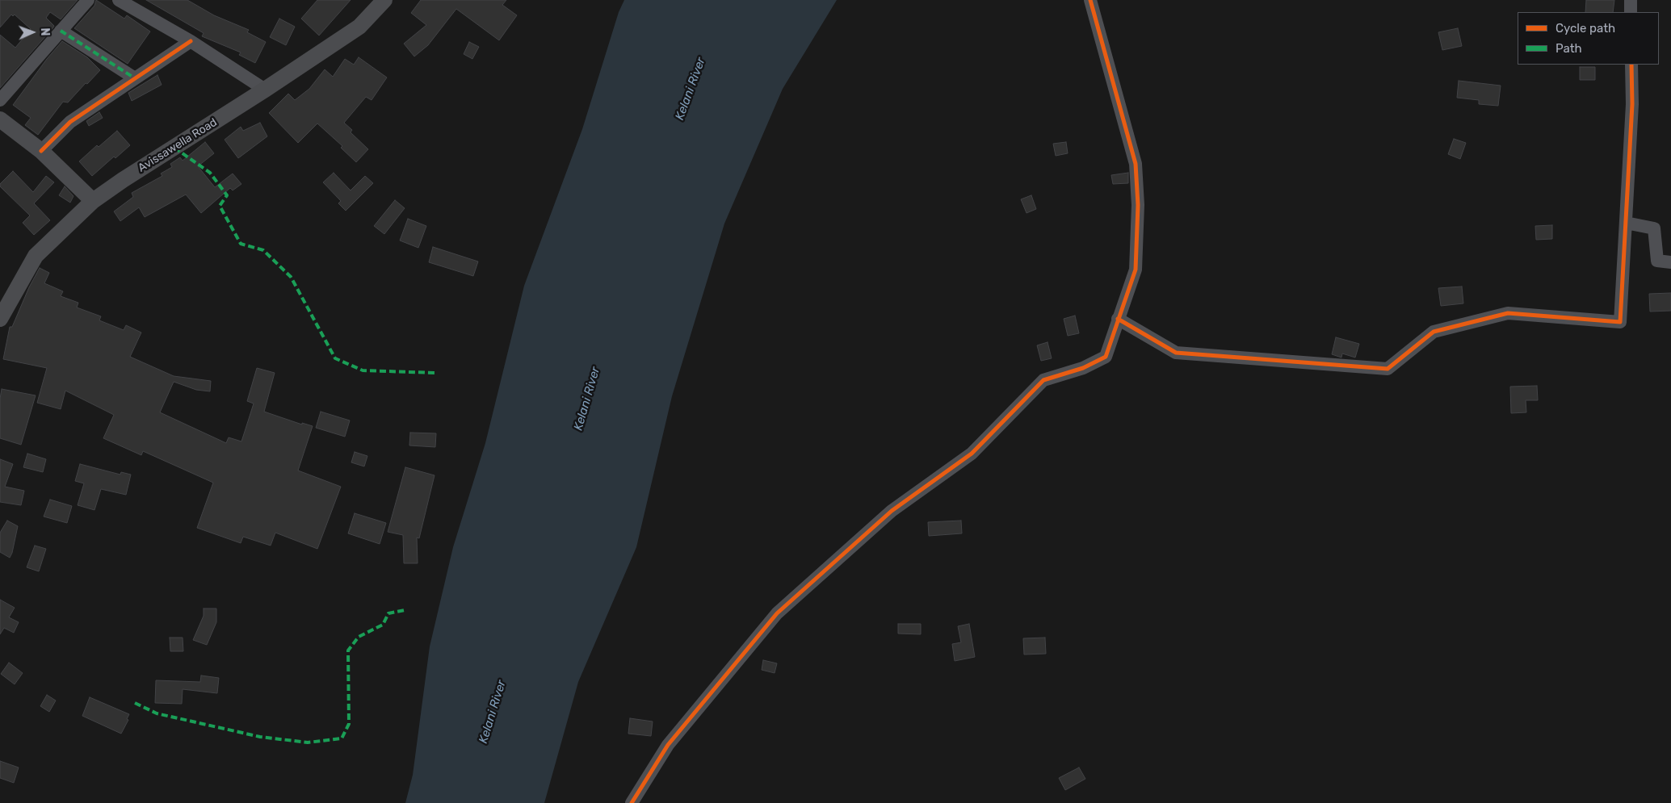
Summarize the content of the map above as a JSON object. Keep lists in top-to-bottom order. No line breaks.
{"streets":{"main road":["Avissawella Road"]},"water":["Kelani River"],"legend":["Cycle path","Path"],"north":"right"}
